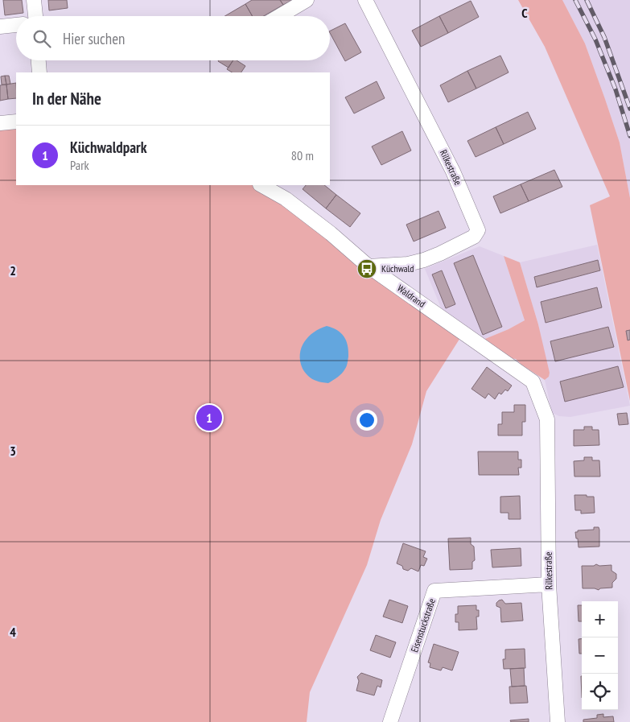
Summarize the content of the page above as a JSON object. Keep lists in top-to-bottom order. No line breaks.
{"streets":{"street":["Rilkestraße","Waldrand","Eisenstuckstraße"]},"crossings":[["Rilkestraße","Waldrand"],["Rilkestraße","Eisenstuckstraße"]],"places":{"bus stop":["Küchwald"]},"page":{"search":"Hier suchen","heading":"In der Nähe","list":[{"mark":"1","name":"Küchwaldpark","note":"Park","value":"80 m"}],"pins":"1","map_buttons":["+","−"]},"grid":{"columns":["C"],"rows":["2","3","4"]}}
